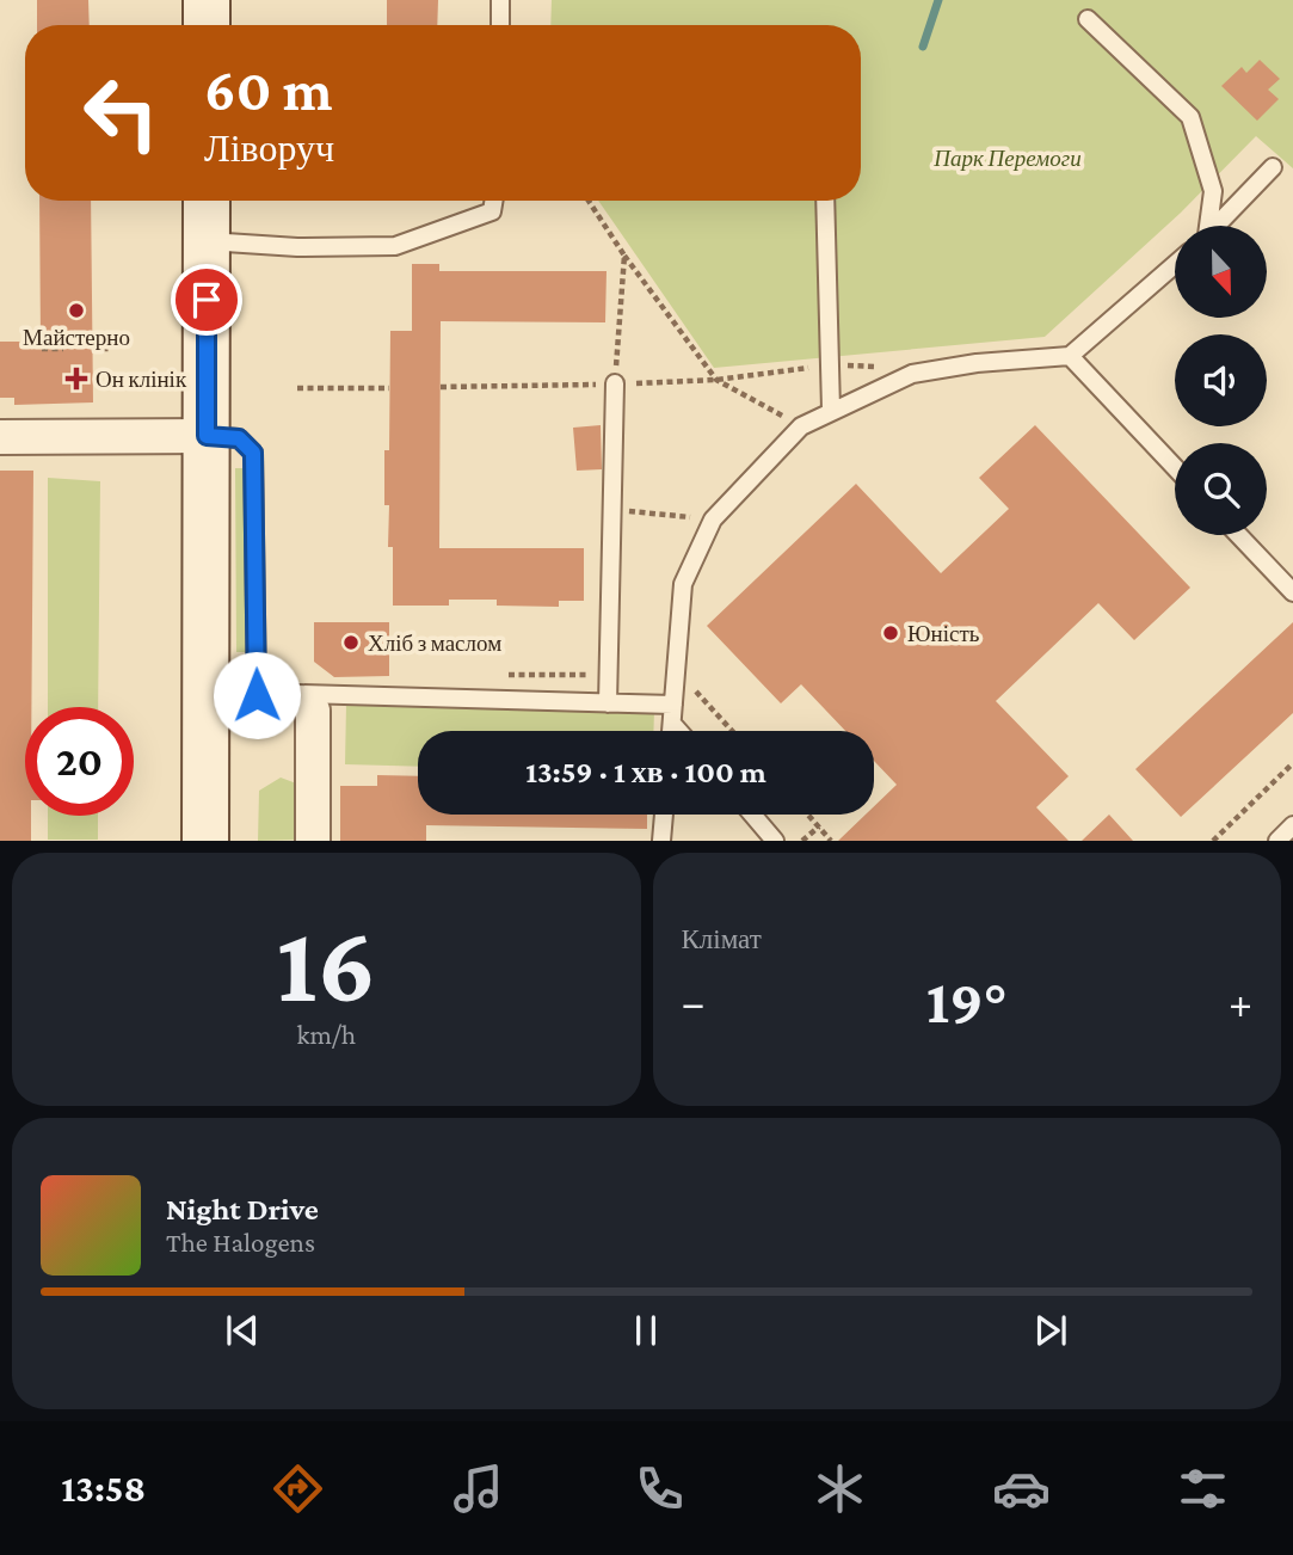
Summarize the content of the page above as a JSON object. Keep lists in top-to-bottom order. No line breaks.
{"parks":["Парк Перемоги"],"places":{"other":["Майстерно","Юність","Хліб з маслом"],"health":["Он клінік"]},"north":"bottom","page":{"turn":["60 m","Ліворуч"],"limit":"20","trip":"13:59 · 1 хв · 100 m","tile":[["16","km/h"],"Клімат"],"heat":["−","19°","+"],"song":["Night Drive","The Halogens"],"tabs":"13:58"}}
